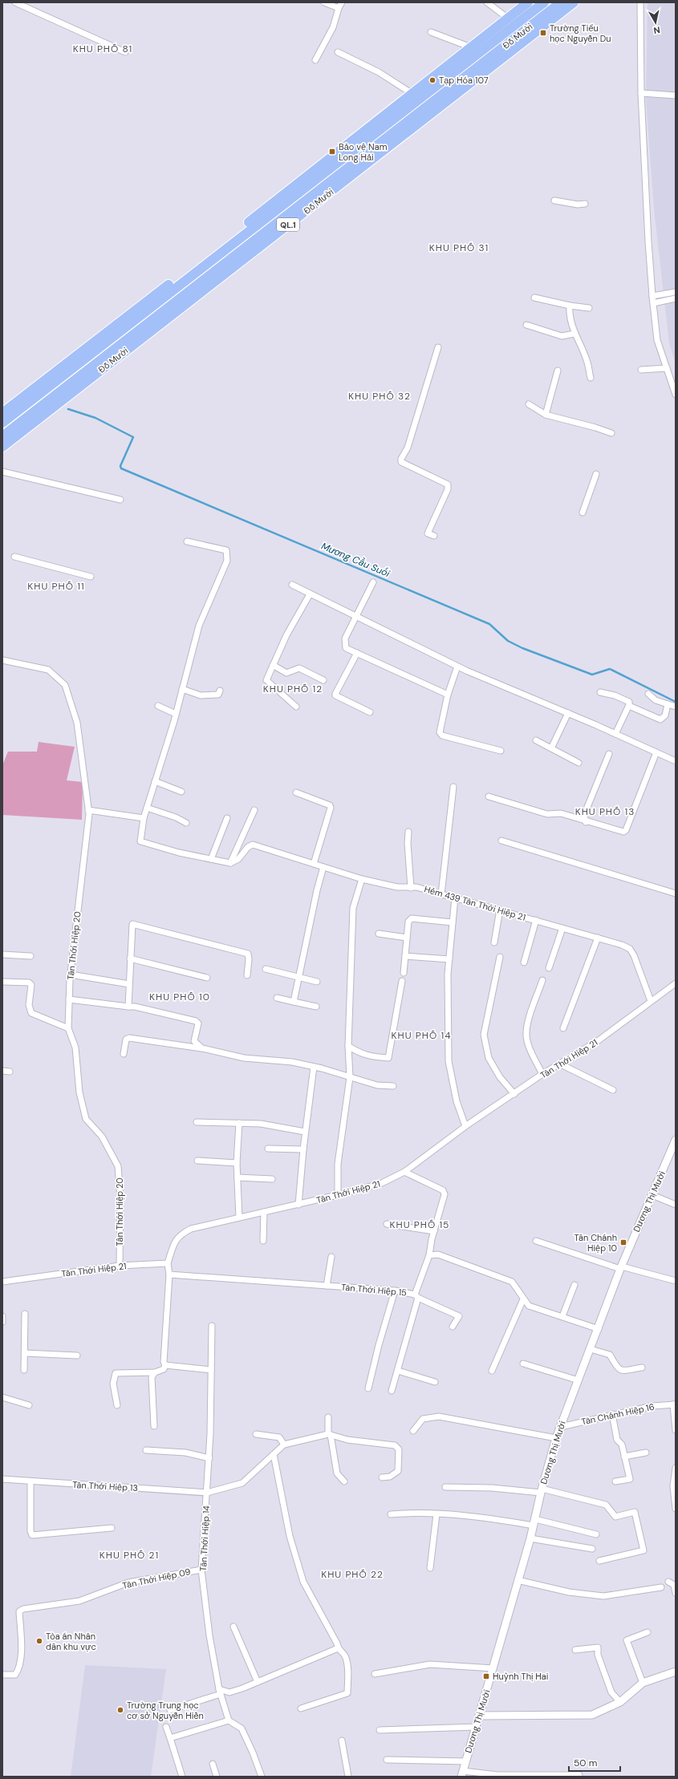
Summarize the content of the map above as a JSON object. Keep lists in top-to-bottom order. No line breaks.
{"streets":{"highway":["Đỗ Mười","QL.1"],"street":["Hẻm 439 Tân Thới Hiệp 21","Tân Thới Hiệp 20","Tân Thới Hiệp 21","Dương Thị Mười","Tân Thới Hiệp 15","Tân Chánh Hiệp 16","Tân Thới Hiệp 13","Tân Thới Hiệp 14","Tân Thới Hiệp 09"]},"crossings":[["Hẻm 439 Tân Thới Hiệp 21","Tân Thới Hiệp 21"],["Tân Thới Hiệp 20","Tân Thới Hiệp 21"],["Tân Thới Hiệp 21","Tân Thới Hiệp 15"],["Dương Thị Mười","Tân Chánh Hiệp 16"],["Tân Thới Hiệp 13","Tân Thới Hiệp 14"],["Tân Thới Hiệp 14","Tân Thới Hiệp 09"]],"districts":["KHU PHỐ 81","KHU PHỐ 31","KHU PHỐ 32","KHU PHỐ 11","KHU PHỐ 12","KHU PHỐ 13","KHU PHỐ 10","KHU PHỐ 14","KHU PHỐ 15","KHU PHỐ 21","KHU PHỐ 22"],"water":["Mương Cầu Suối"],"places":{"transit":["Trường Tiểu học Nguyễn Du","Bảo vệ Nam Long Hải","Tân Chánh Hiệp 10","Huỳnh Thị Hai"],"other":["Tạp Hóa 107","Tòa án Nhân dân khu vực","Trường Trung học cơ sở Nguyễn Hiền"]},"scale_bar":"50 m","north":"bottom"}
